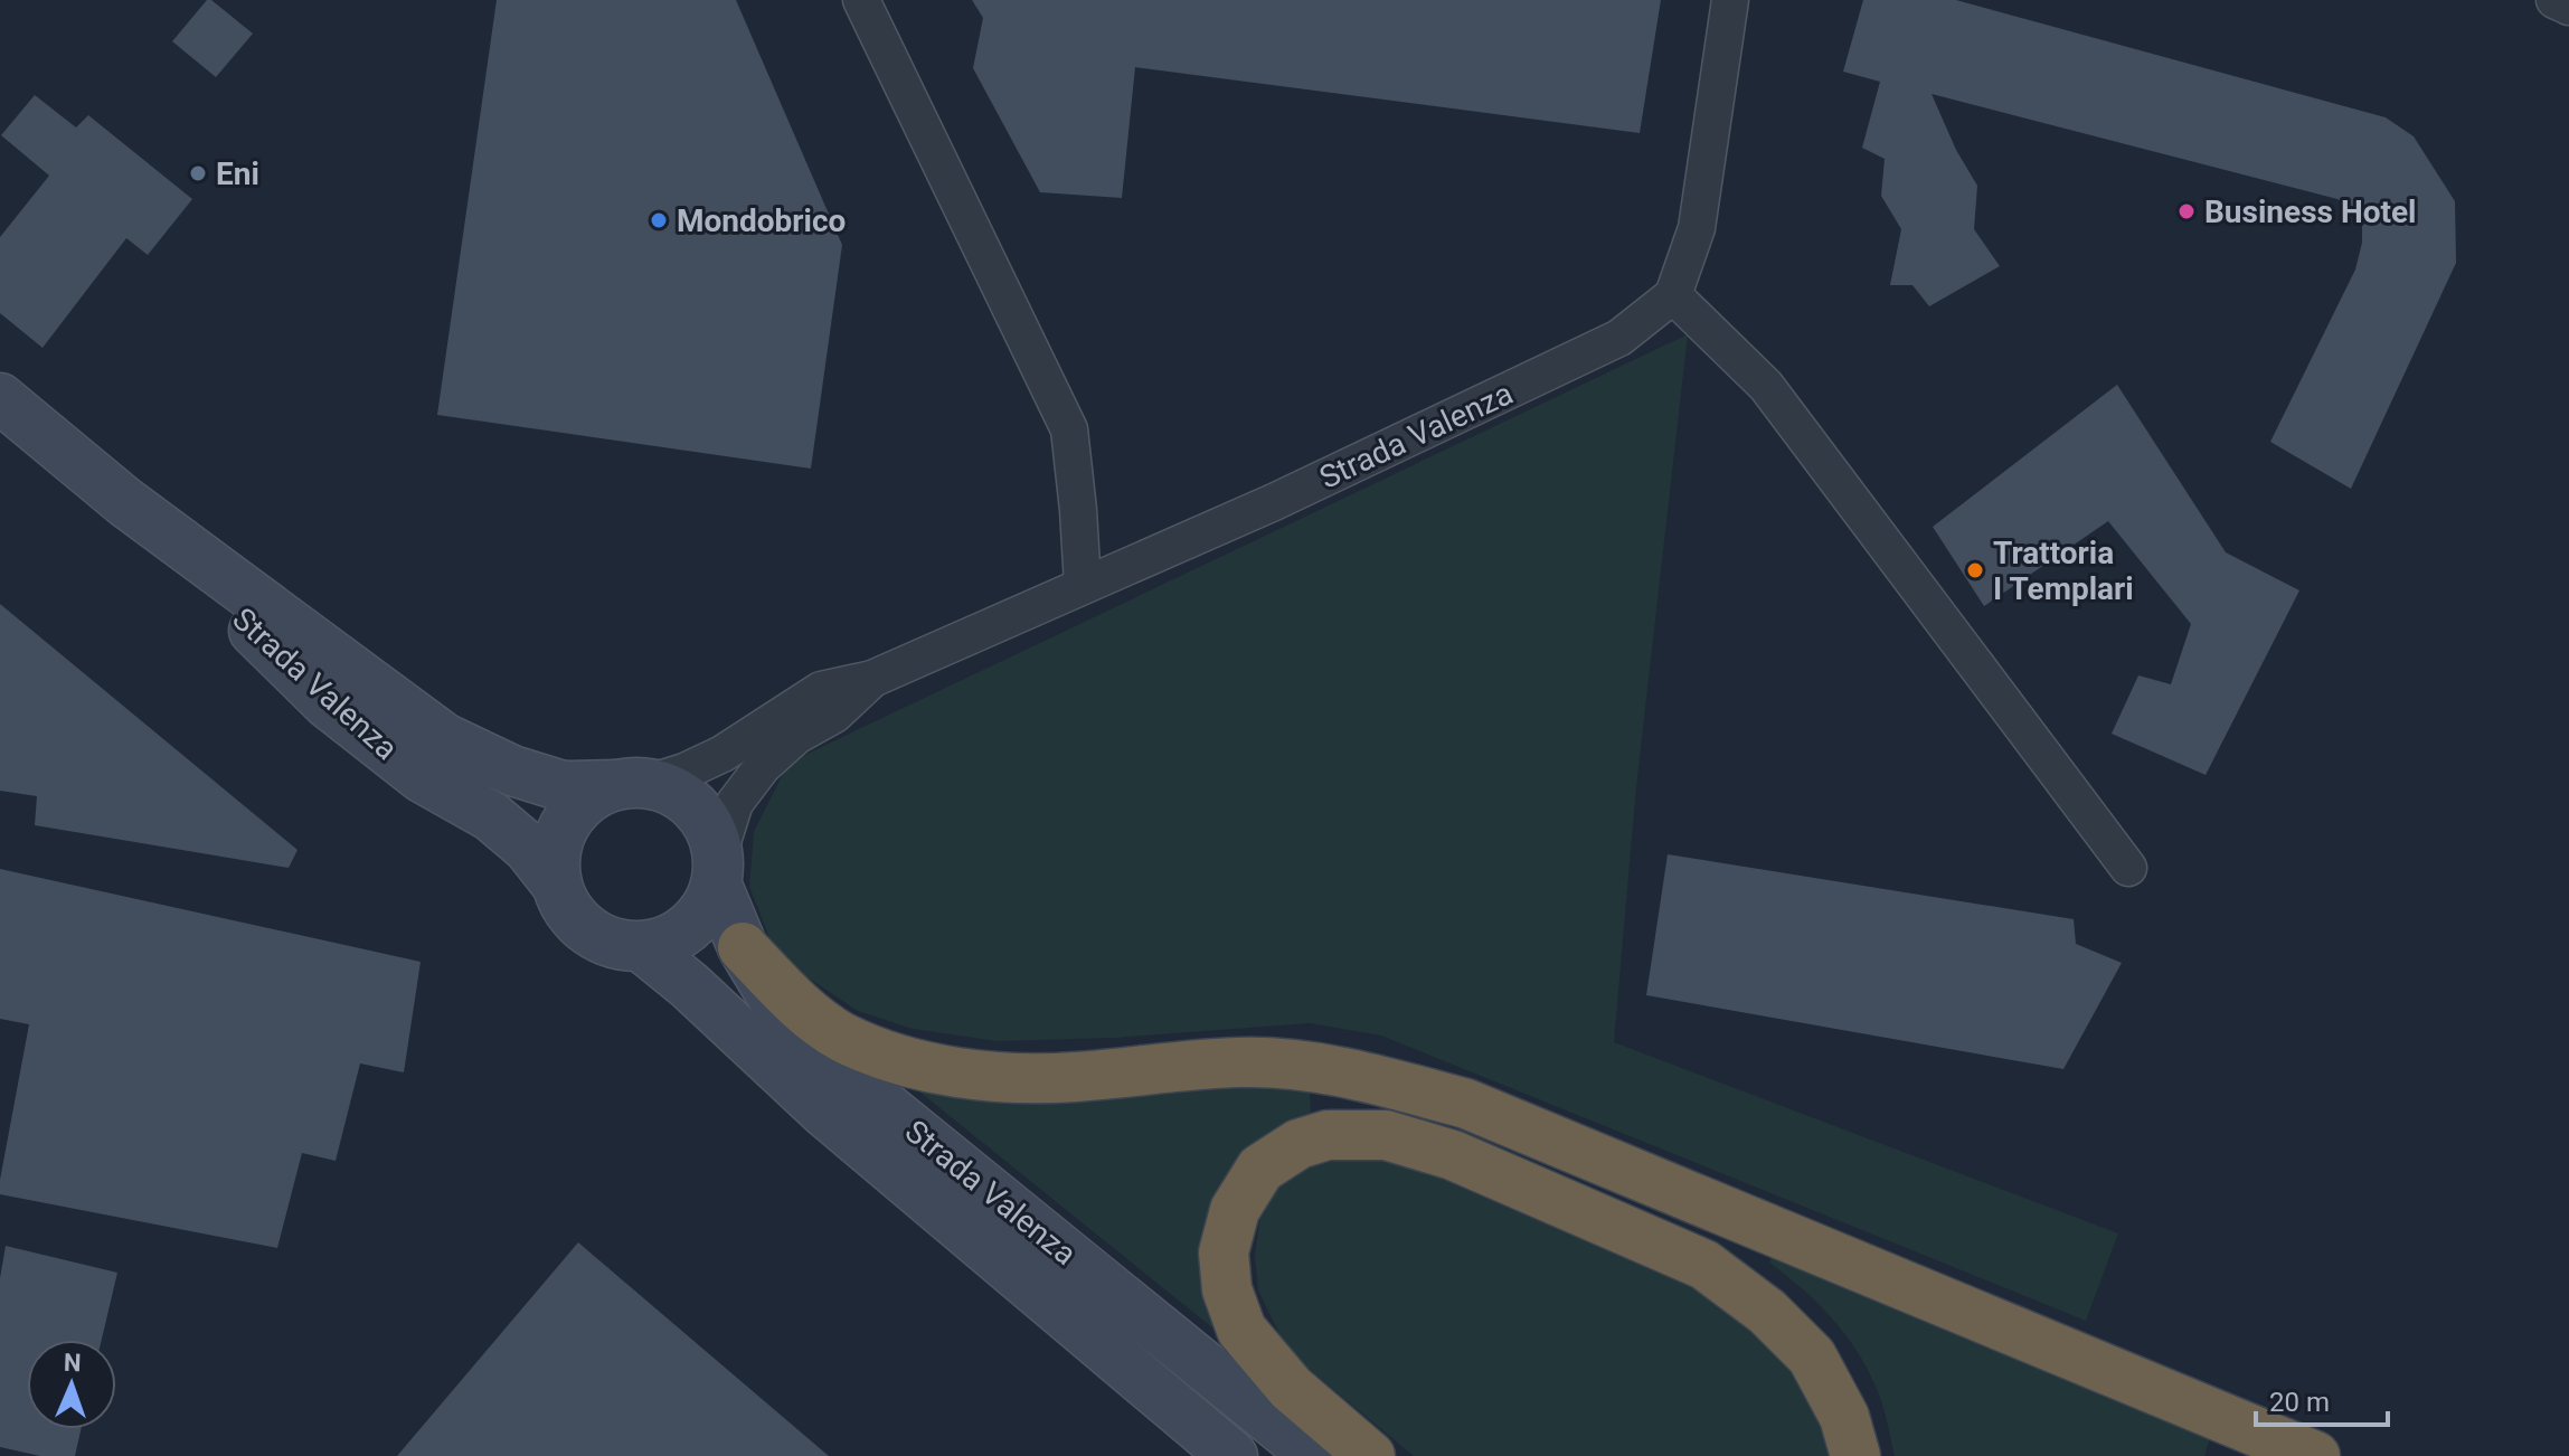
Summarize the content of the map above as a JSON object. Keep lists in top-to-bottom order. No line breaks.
{"streets":{"main road":["Strada Valenza"]},"places":["Eni","Business Hotel","Mondobrico","Trattoria I Templari"],"scale_bar":"20 m","north":"top"}
